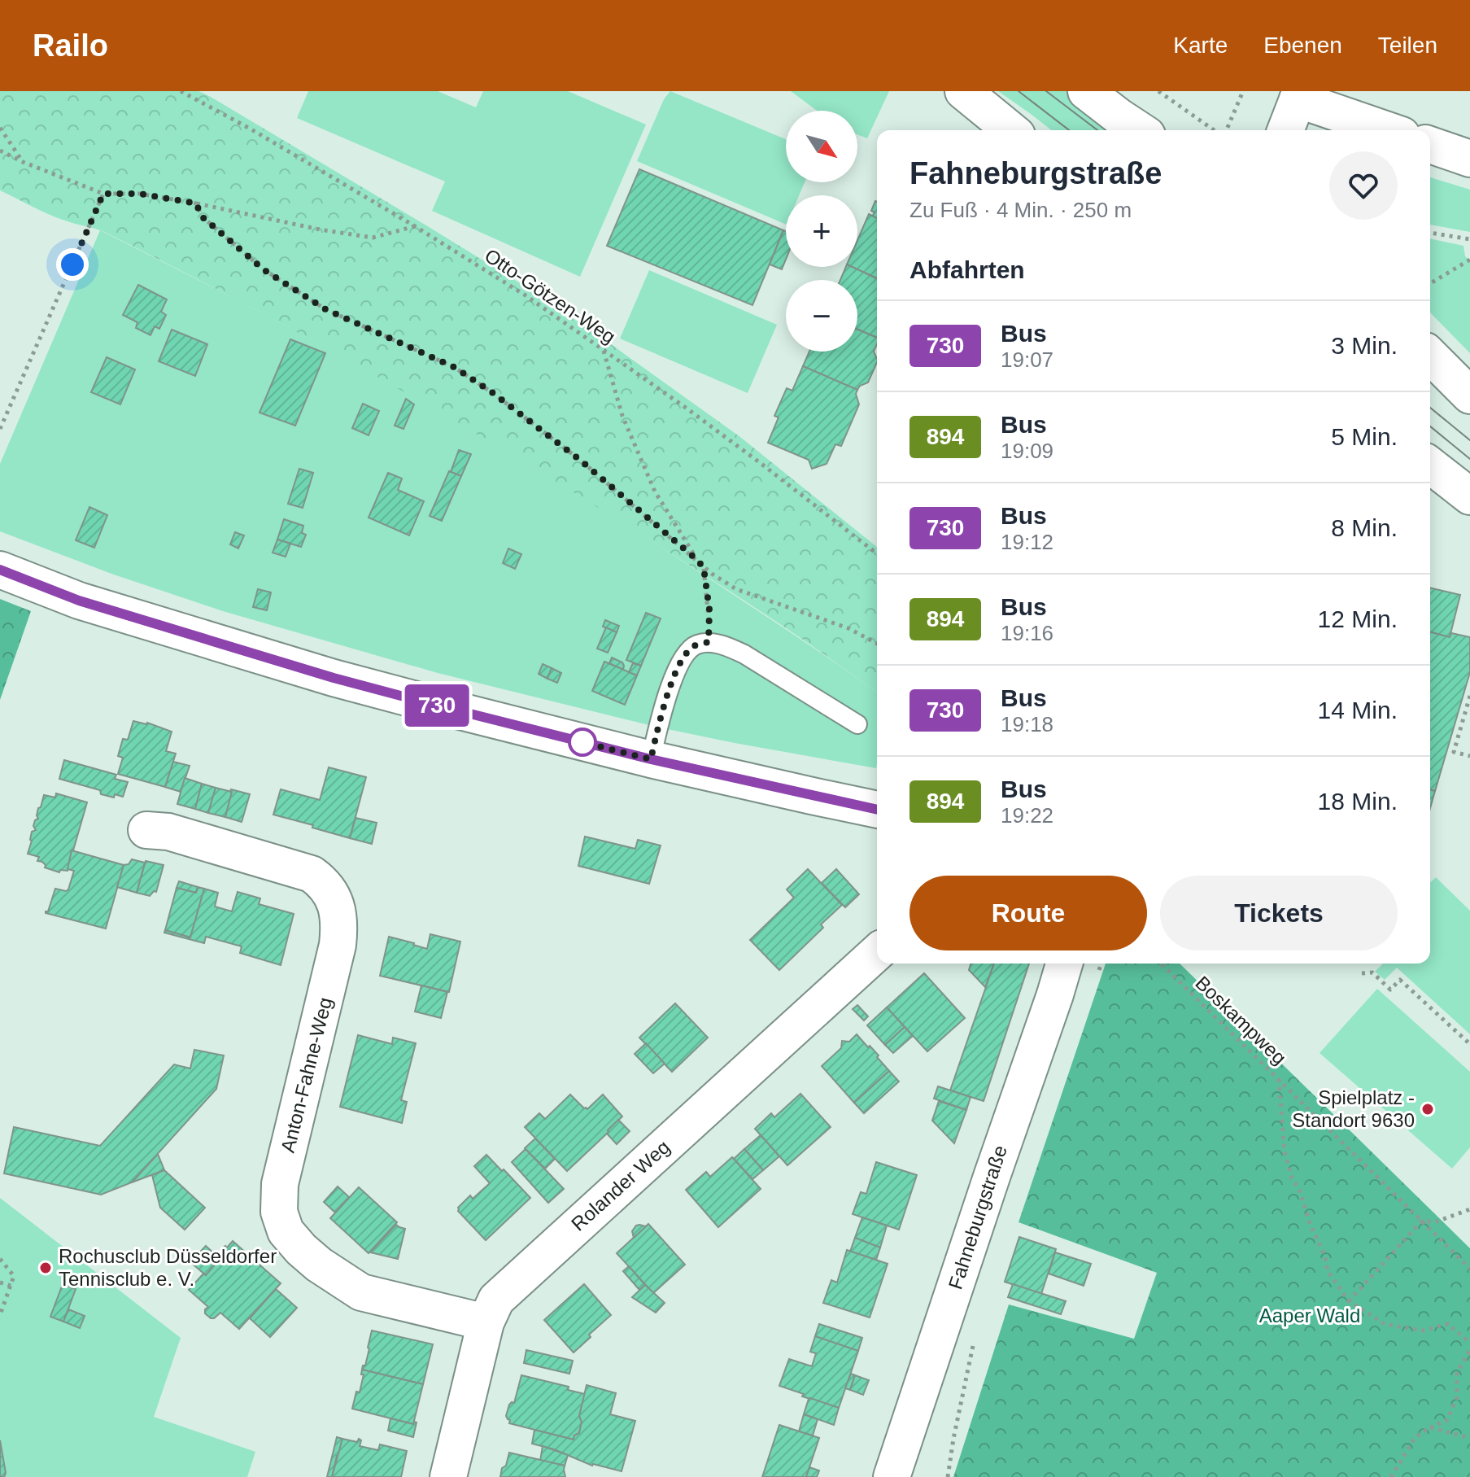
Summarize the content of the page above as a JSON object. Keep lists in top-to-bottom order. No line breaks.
{"streets":{"street":["Anton-Fahne-Weg","Rolander Weg","Fahneburgstraße"],"path":["Otto-Götzen-Weg","Boskampweg"]},"crossings":[["Anton-Fahne-Weg","Rolander Weg"]],"parks":["Aaper Wald"],"places":["Spielplatz - Standort 9630","Rochusclub Düsseldorfer Tennisclub e. V."],"lines":["bus line 730"],"north":"bottom right","page":{"header":"Railo","nav":["Karte","Ebenen","Teilen"],"on_map":"730","map_buttons":["+","−"],"heading":[["Fahneburgstraße","Zu Fuß · 4 Min. · 250 m"],"Abfahrten"],"list":[{"mark":"730","name":"Bus","note":"19:07","value":"3 Min."},{"mark":"894","name":"Bus","note":"19:09","value":"5 Min."},{"mark":"730","name":"Bus","note":"19:12","value":"8 Min."},{"mark":"894","name":"Bus","note":"19:16","value":"12 Min."},{"mark":"730","name":"Bus","note":"19:18","value":"14 Min."},{"mark":"894","name":"Bus","note":"19:22","value":"18 Min."}],"buttons":["Route","Tickets"]}}
